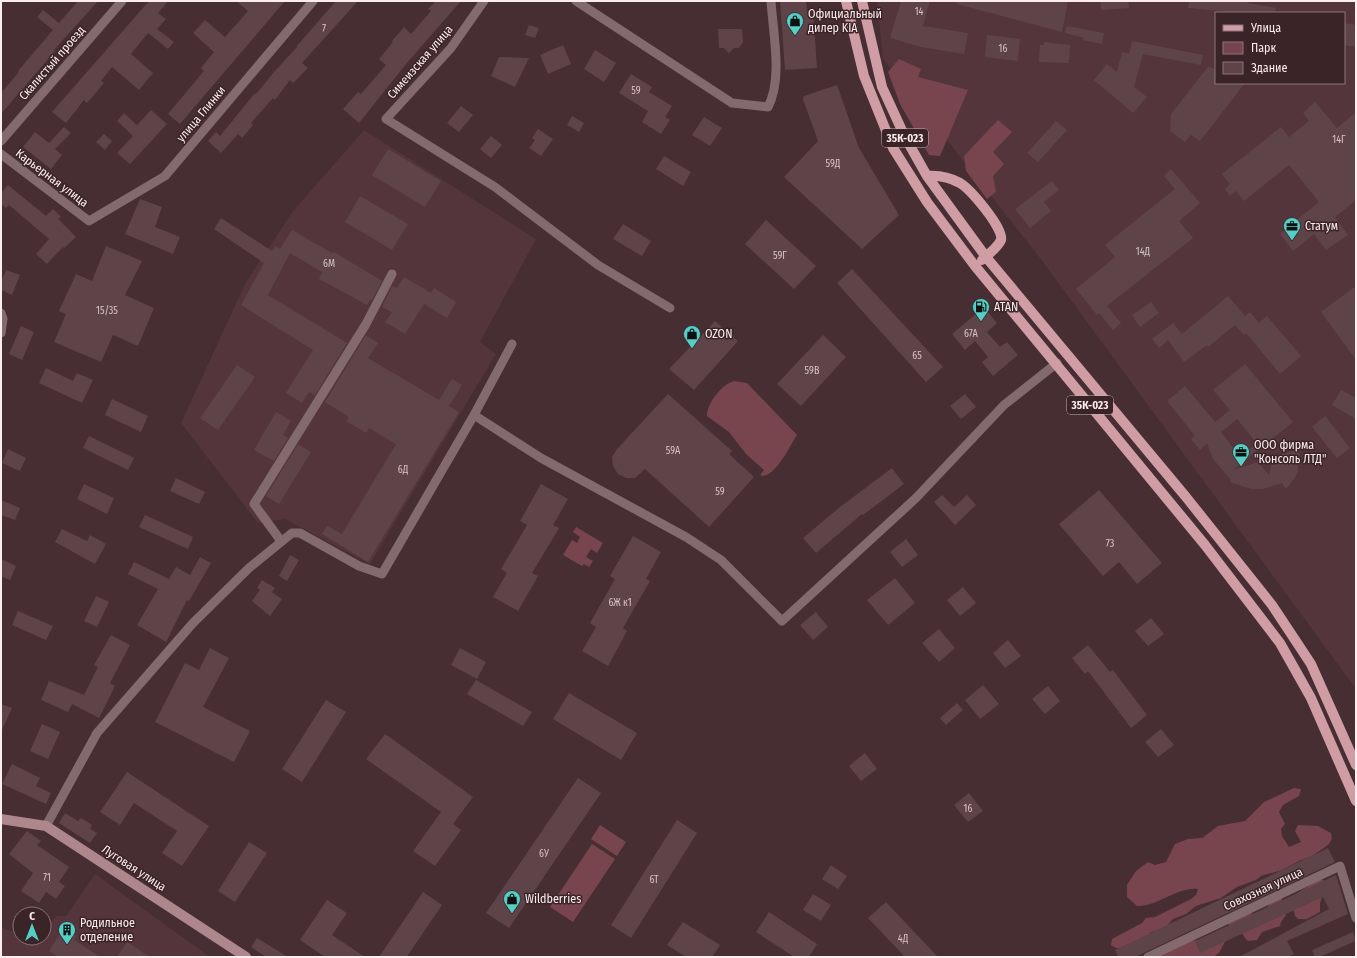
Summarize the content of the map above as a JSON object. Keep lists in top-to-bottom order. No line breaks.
{"streets":{"main road":["35К-023","Луговая улица"],"street":["Симеизская улица","Скалистый проезд","улица Глинки","Карьерная улица","Совхозная улица"]},"crossings":[["улица Глинки","Карьерная улица"]],"places":{"shop":["Официальный дилер KIA","OZON","Wildberries"],"office":["Статум","ООО фирма \"Консоль ЛТД\""],"fuel station":["ATAN"],"building":["Родильное отделение"]},"house_numbers":["14","7","16","59","14Г","59Д","14Д","59Г","6М","15/35","67А","65","59В","59А","6Д","59","73","6Ж к1","16","6У","71","6Т","4Д"],"legend":["Улица","Парк","Здание"],"north":"top"}
